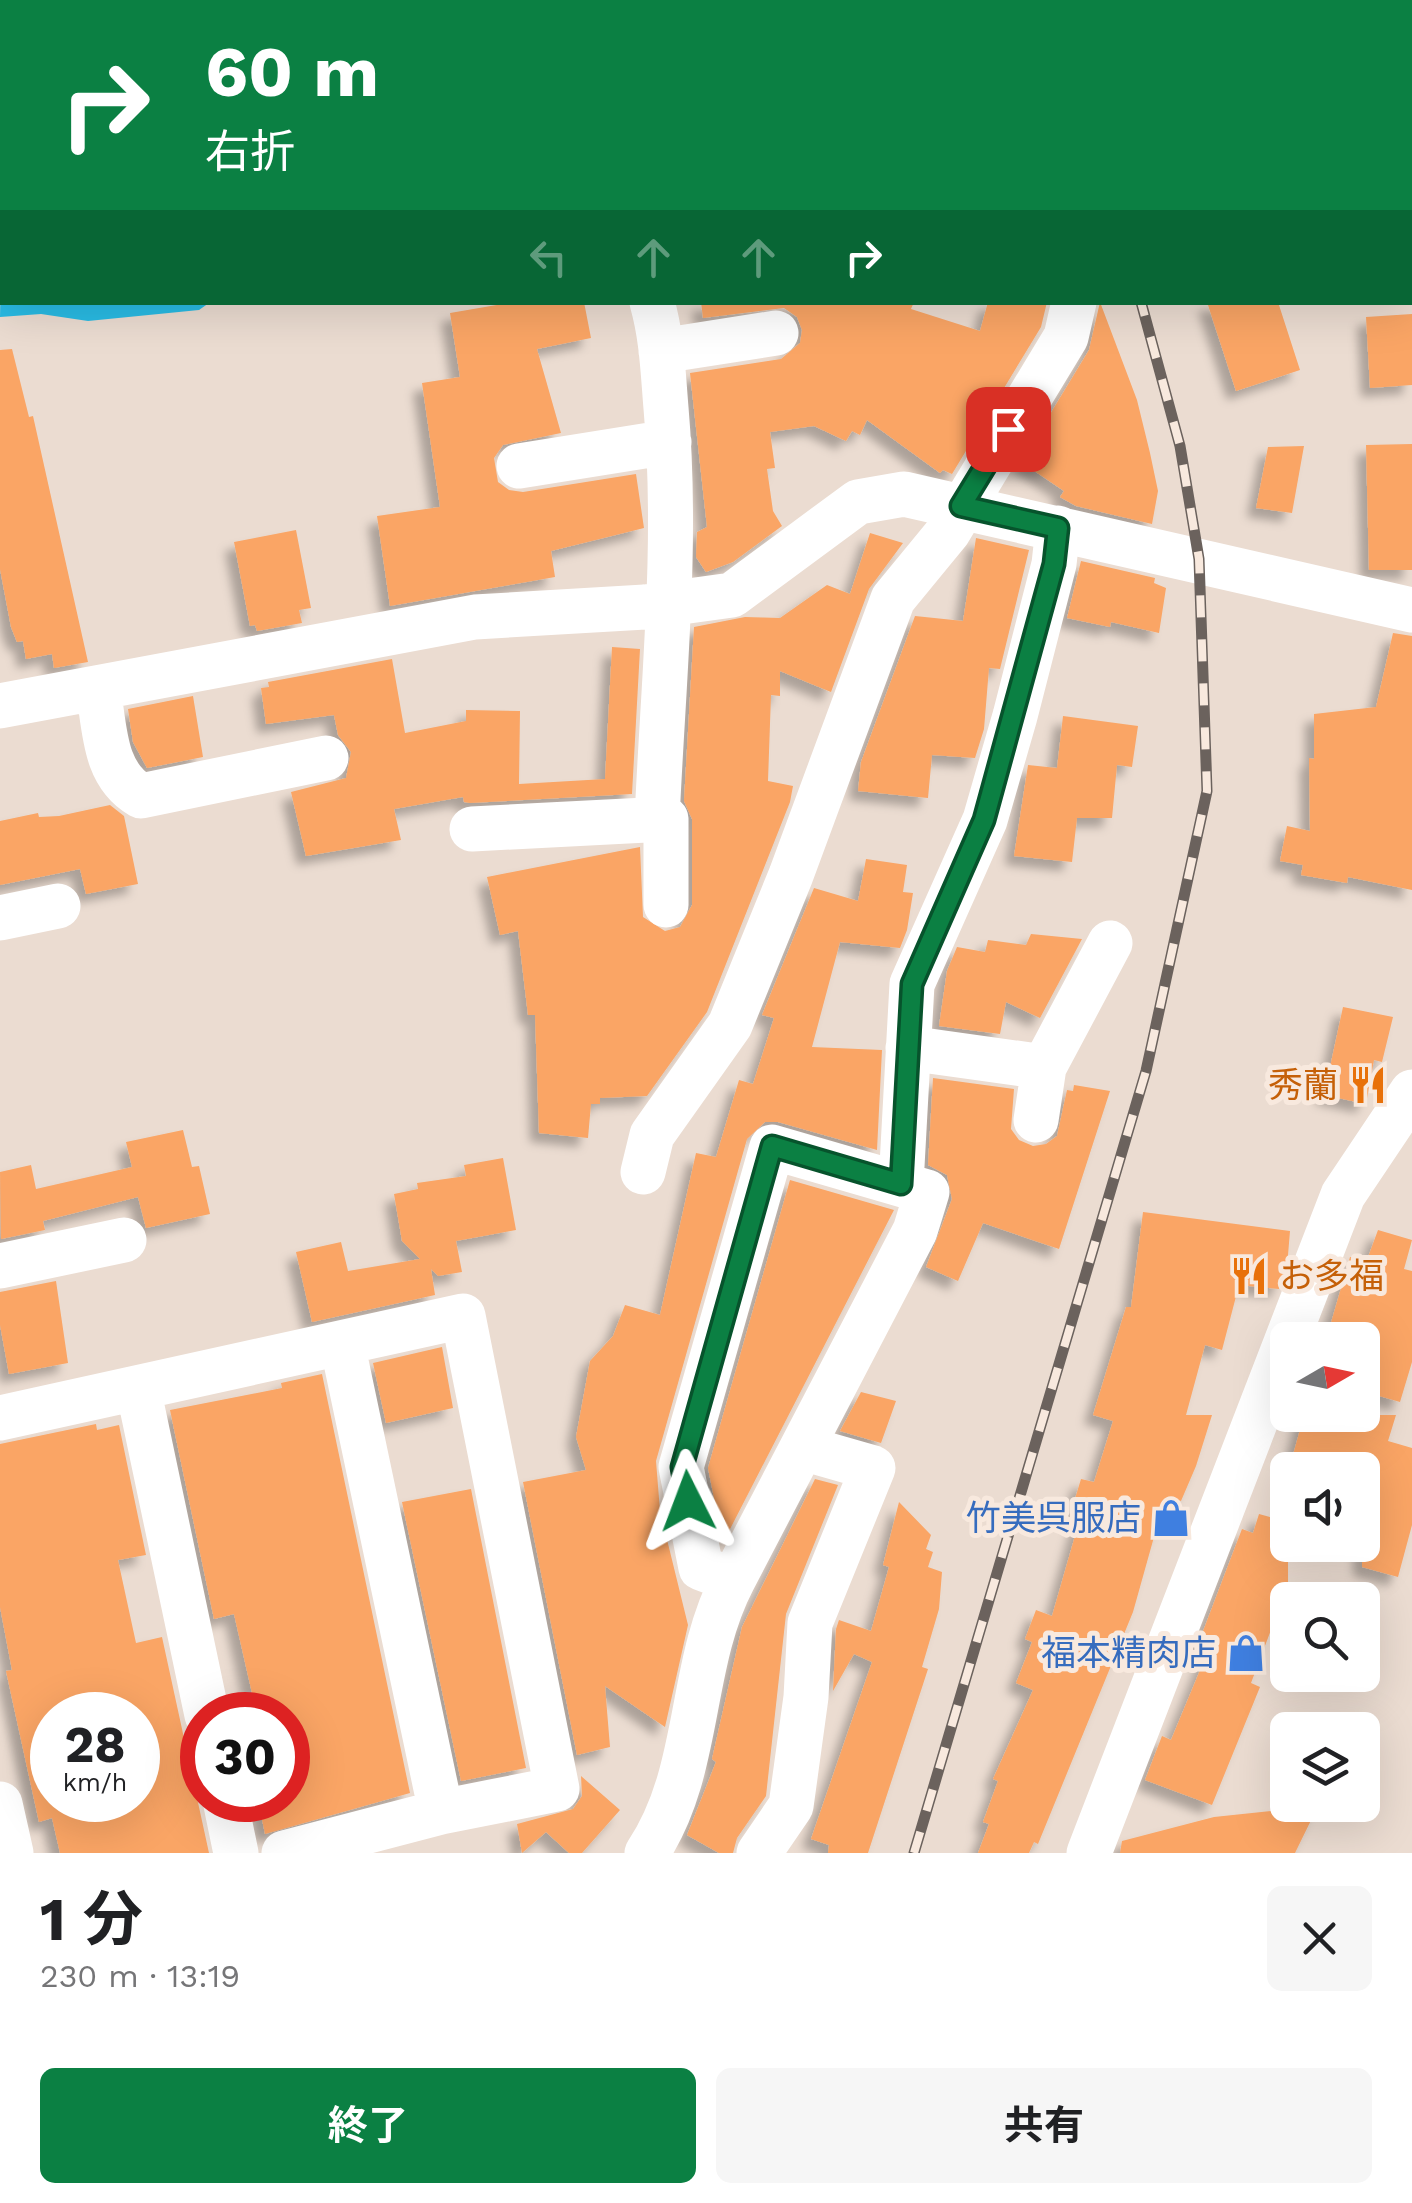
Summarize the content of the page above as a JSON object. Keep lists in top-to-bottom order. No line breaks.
{"places":{"restaurant":["秀蘭","お多福"],"shop":["竹美呉服店","福本精肉店"]},"north":"right","page":{"turn":["60 m","右折"],"speed":"28 km/h","limit":"30","heading":["1 分","230 m · 13:19"],"buttons":["終了","共有"]}}
